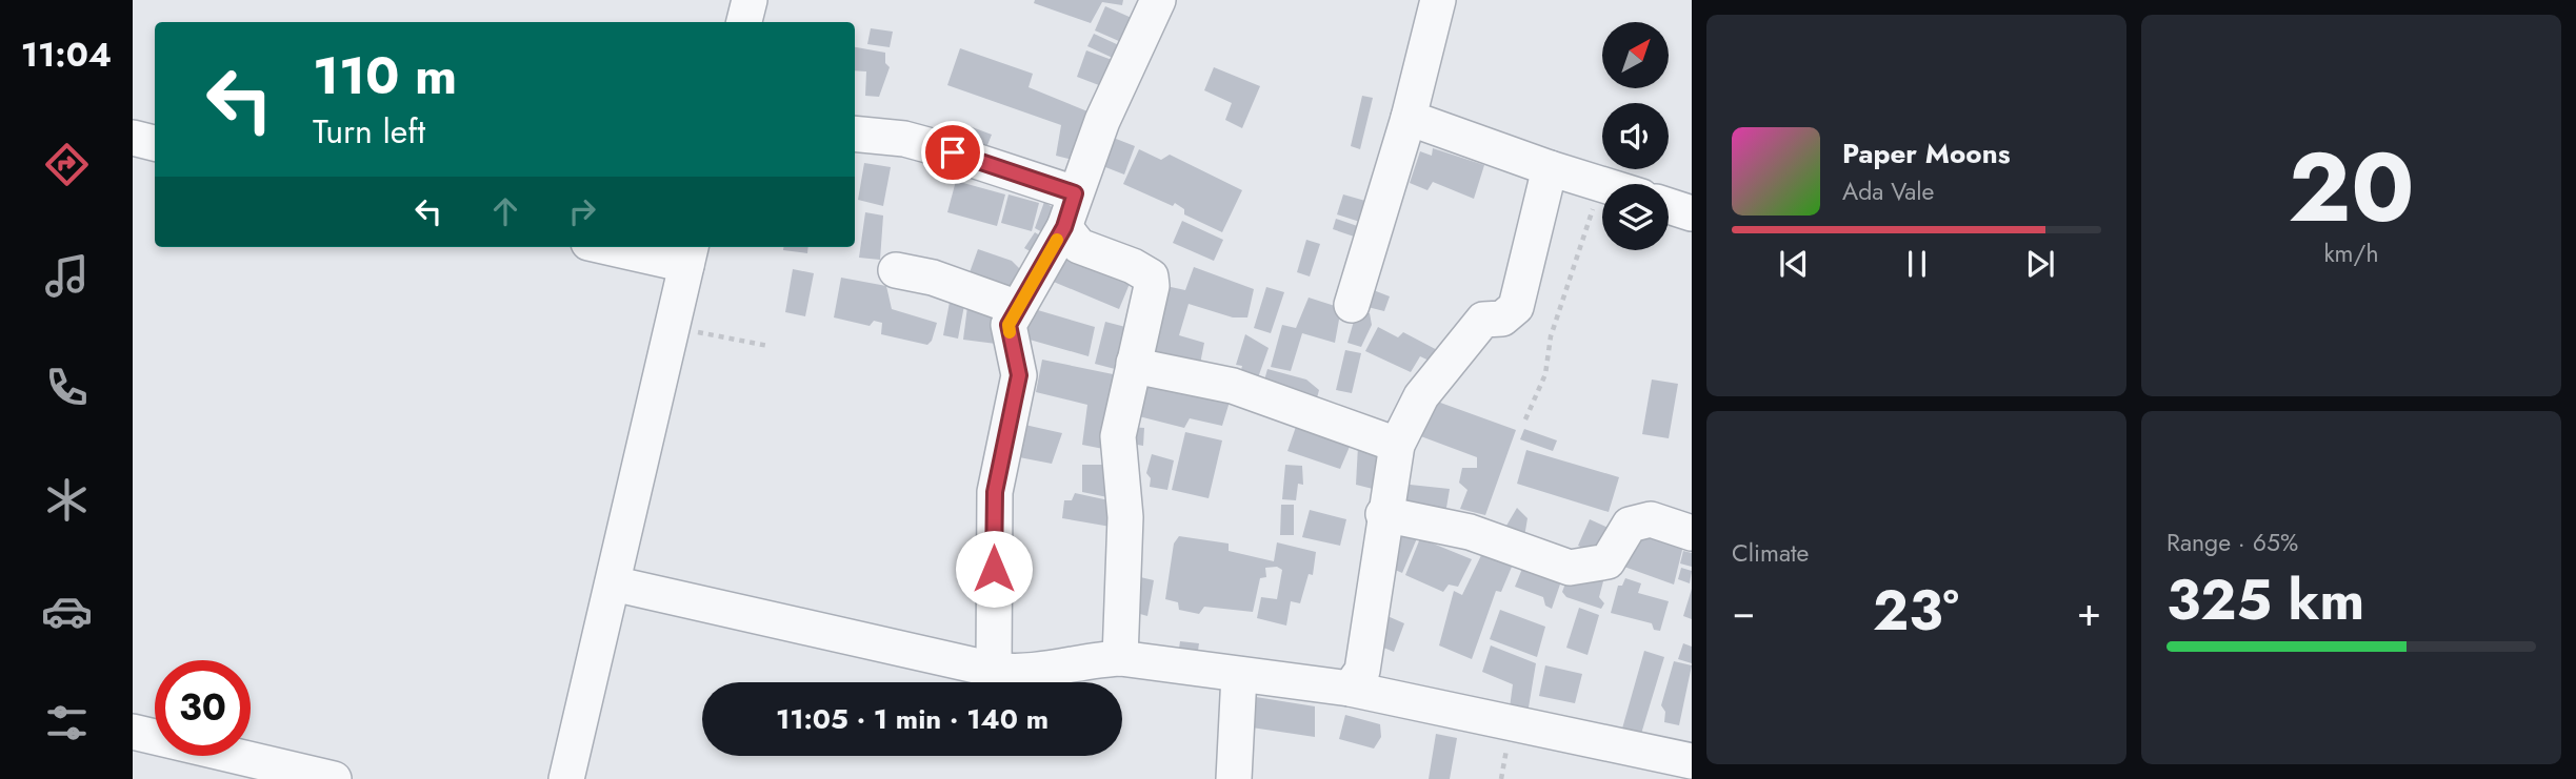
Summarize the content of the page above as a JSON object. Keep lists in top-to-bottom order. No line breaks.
{"north":"top right","page":{"tabs":"11:04","tile":[["20","km/h"],"Climate",["Range · 65%","325 km"]],"turn":["110 m","Turn left"],"song":["Paper Moons","Ada Vale"],"heat":["−","23°","+"],"limit":"30","trip":"11:05 · 1 min · 140 m"}}
